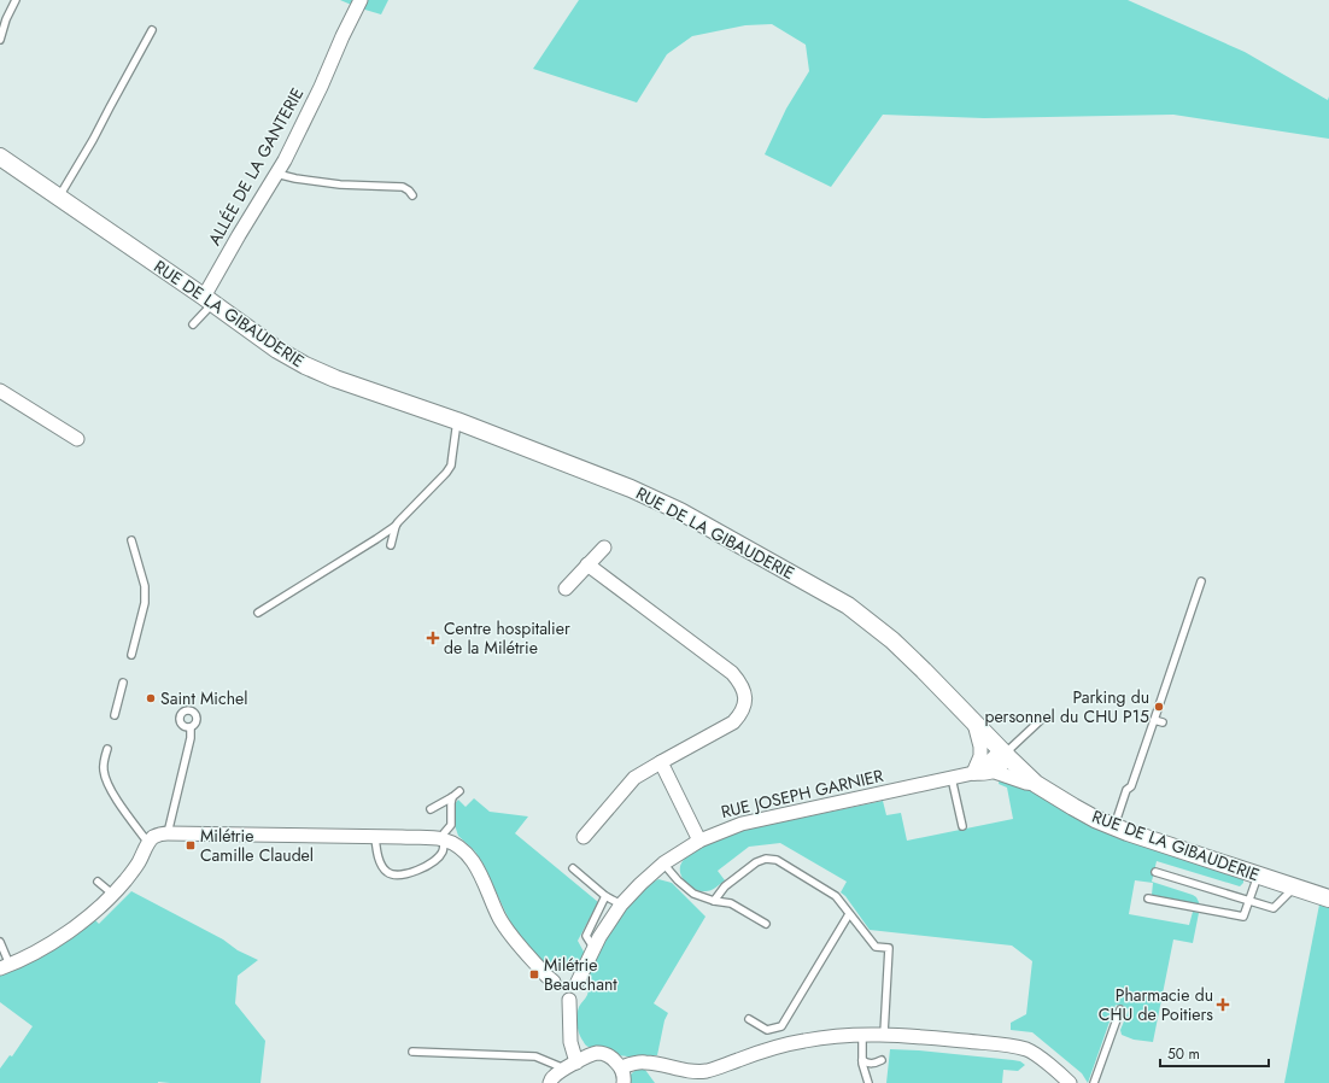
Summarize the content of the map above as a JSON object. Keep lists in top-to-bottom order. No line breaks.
{"streets":{"street":["ALLÉE DE LA GANTERIE","RUE DE LA GIBAUDERIE","RUE JOSEPH GARNIER"]},"crossings":[["ALLÉE DE LA GANTERIE","RUE DE LA GIBAUDERIE"]],"places":{"health":["Centre hospitalier de la Milétrie","Pharmacie du CHU de Poitiers"],"other":["Saint Michel","Parking du personnel du CHU P15"],"transit":["Milétrie Camille Claudel","Milétrie Beauchant"]},"scale_bar":"50 m"}
